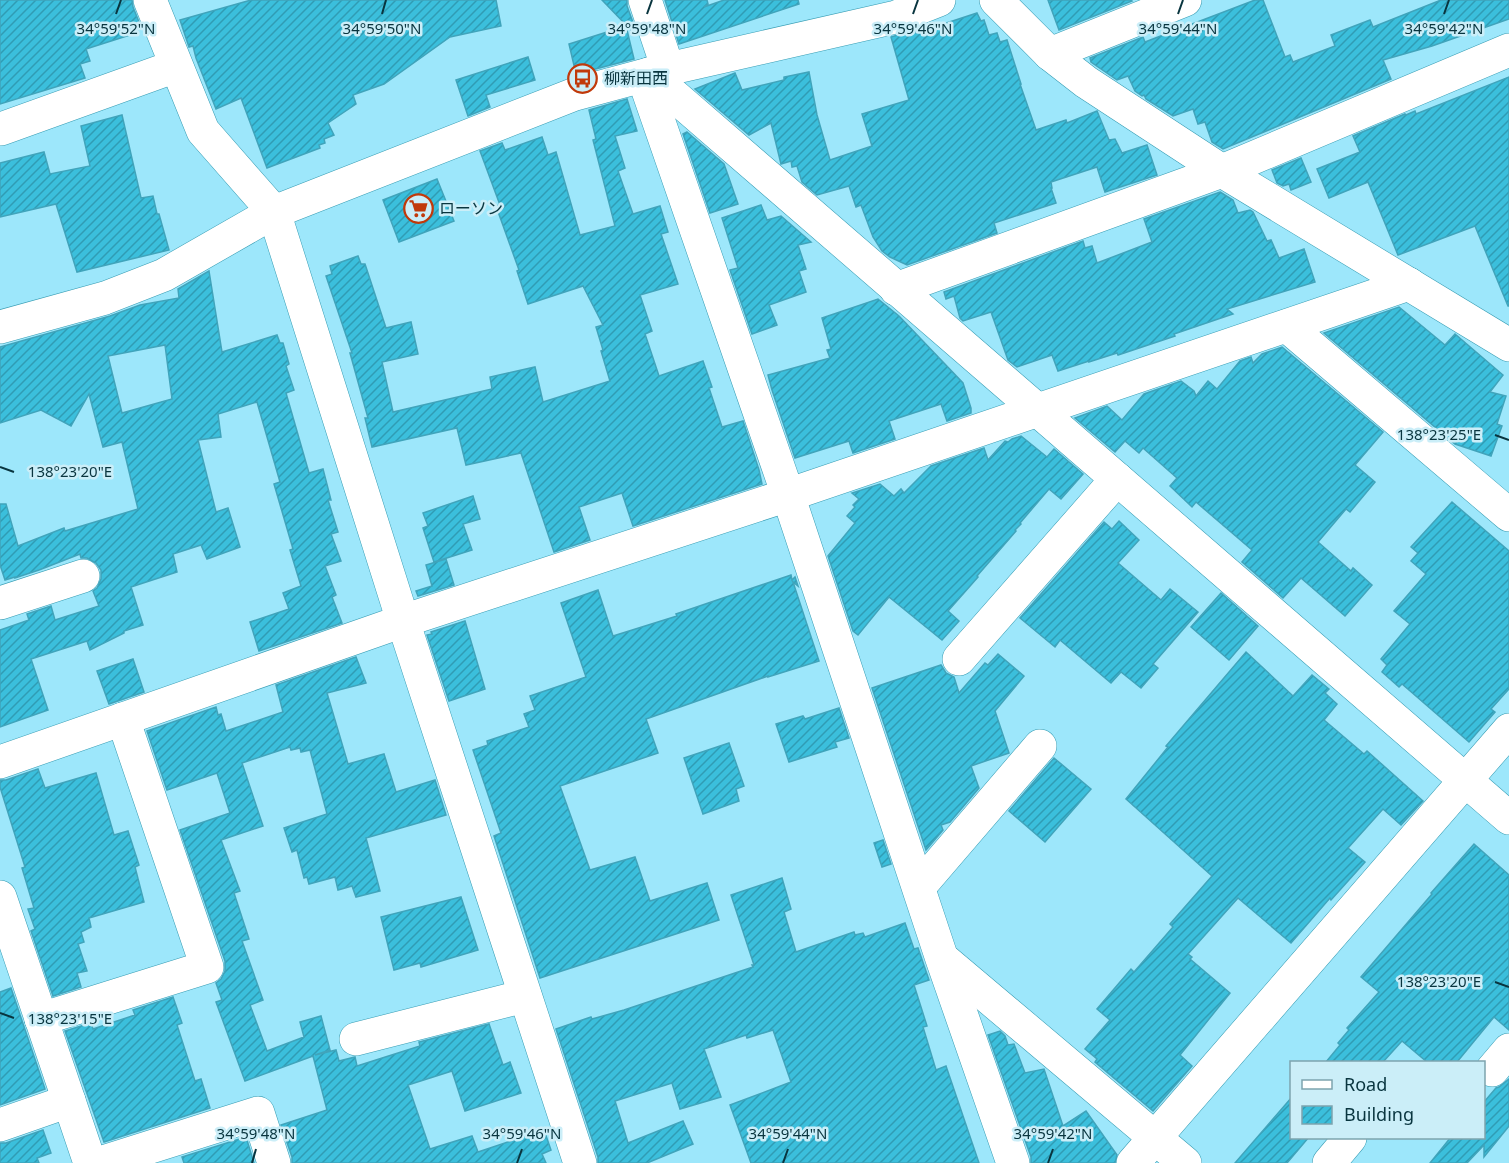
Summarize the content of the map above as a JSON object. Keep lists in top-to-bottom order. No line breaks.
{"places":{"bus stop":["柳新田西"],"supermarket":["ローソン"]},"legend":["Road","Building"],"coordinates":["34°59'52\"N","34°59'50\"N","34°59'48\"N","34°59'46\"N","34°59'44\"N","34°59'42\"N","138°23'25\"E","138°23'20\"E","138°23'15\"E"]}
